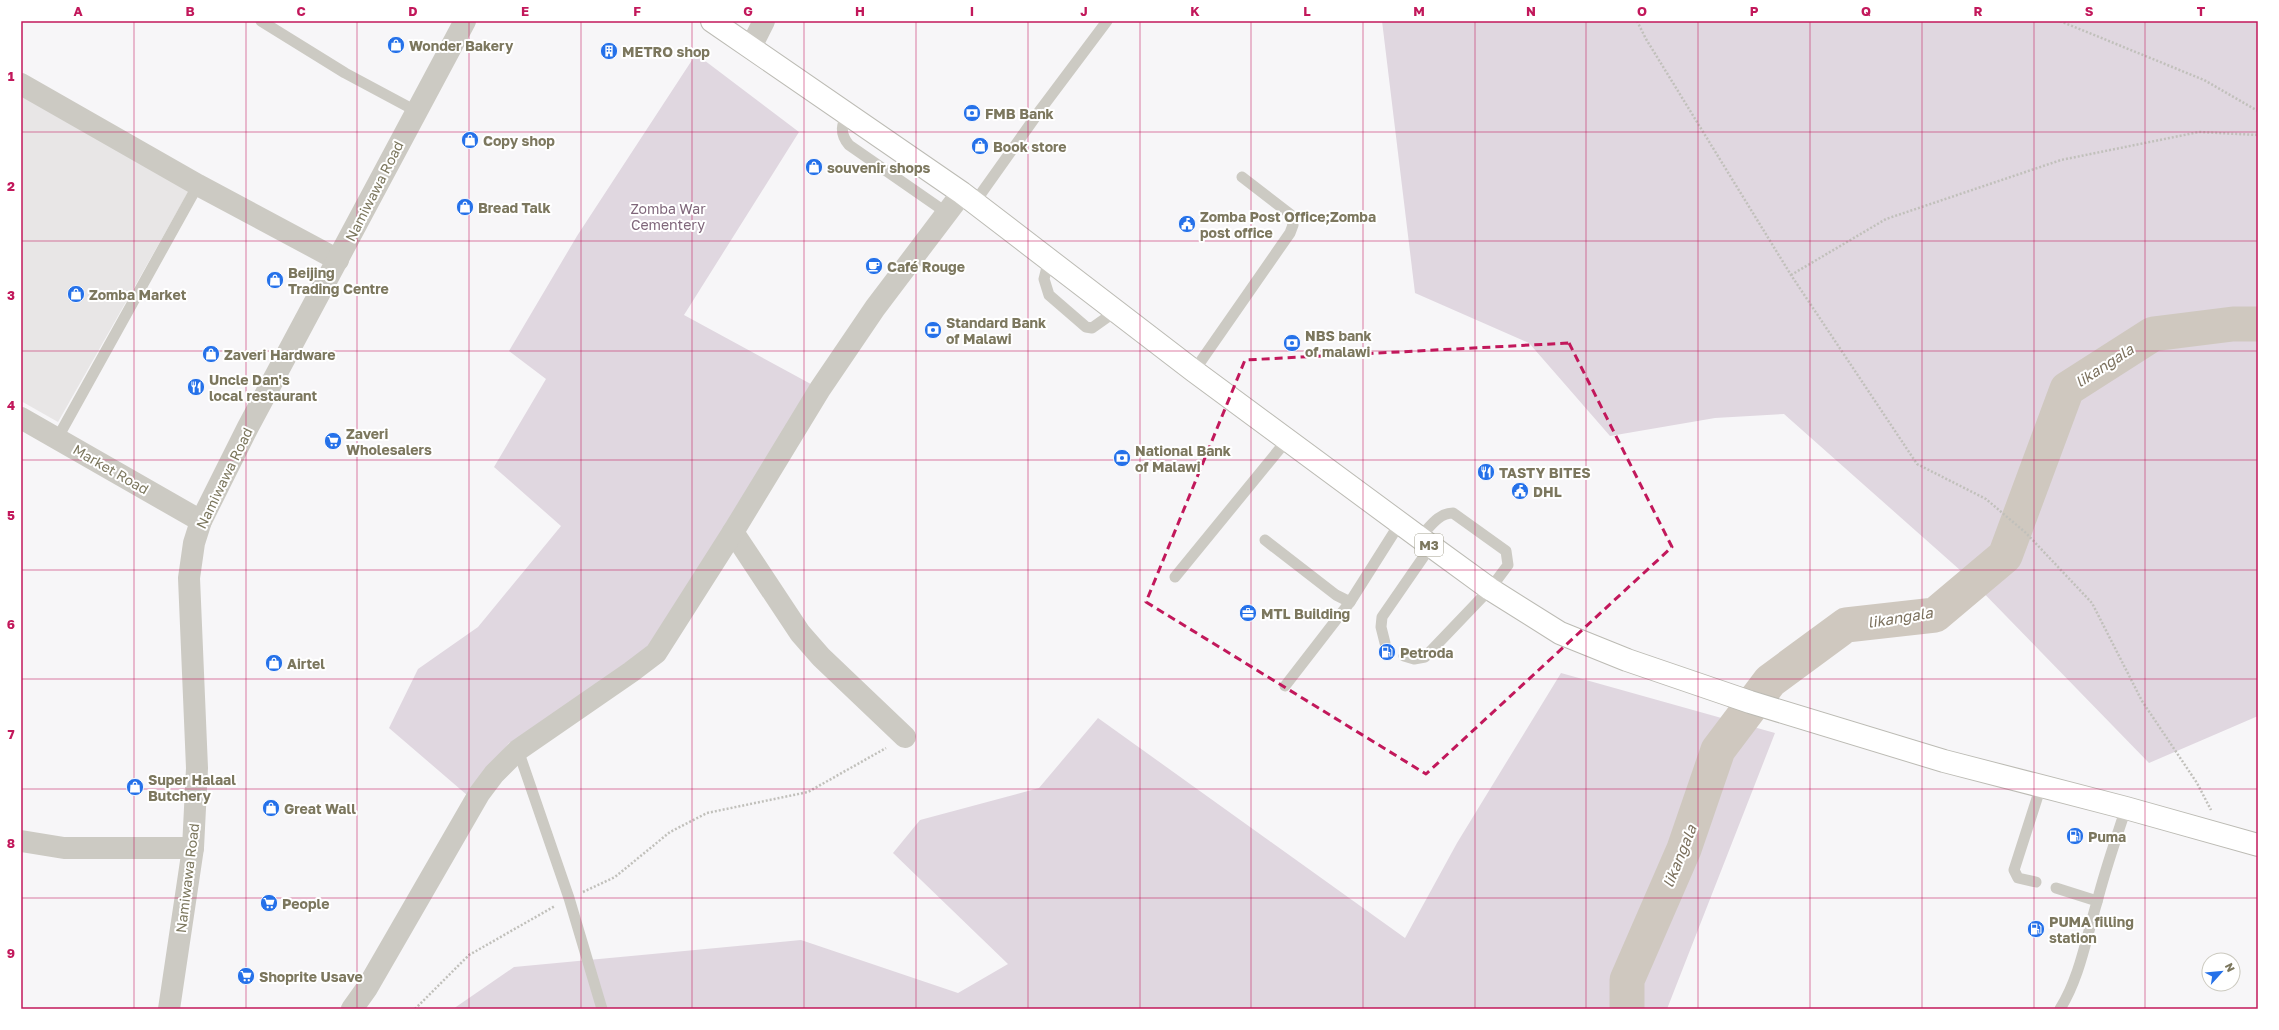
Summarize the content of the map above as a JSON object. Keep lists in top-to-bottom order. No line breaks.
{"streets":{"highway":["M3"],"street":["Namiwawa Road","Market Road"]},"crossings":[["Namiwawa Road","Market Road"]],"water":["likangala"],"parks":["Zomba War Cementery"],"places":{"shop":["Wonder Bakery","Copy shop","Book store","souvenir shops","Bread Talk","Beijing Trading Centre","Zomba Market","Zaveri Hardware","Airtel","Super Halaal Butchery","Great Wall"],"building":["METRO shop"],"bank":["FMB Bank","Standard Bank of Malawi","NBS bank of malawi","National Bank of Malawi"],"public building":["Zomba Post Office;Zomba post office","DHL"],"cafe":["Café Rouge"],"restaurant":["Uncle Dan's local restaurant","TASTY BITES"],"supermarket":["Zaveri Wholesalers","People","Shoprite Usave"],"office":["MTL Building"],"fuel station":["Petroda","Puma","PUMA filling station"]},"north":"top right","grid":{"columns":["A","B","C","D","E","F","G","H","I","J","K","L","M","N","O","P","Q","R","S","T"],"rows":["1","2","3","4","5","6","7","8","9"]}}
